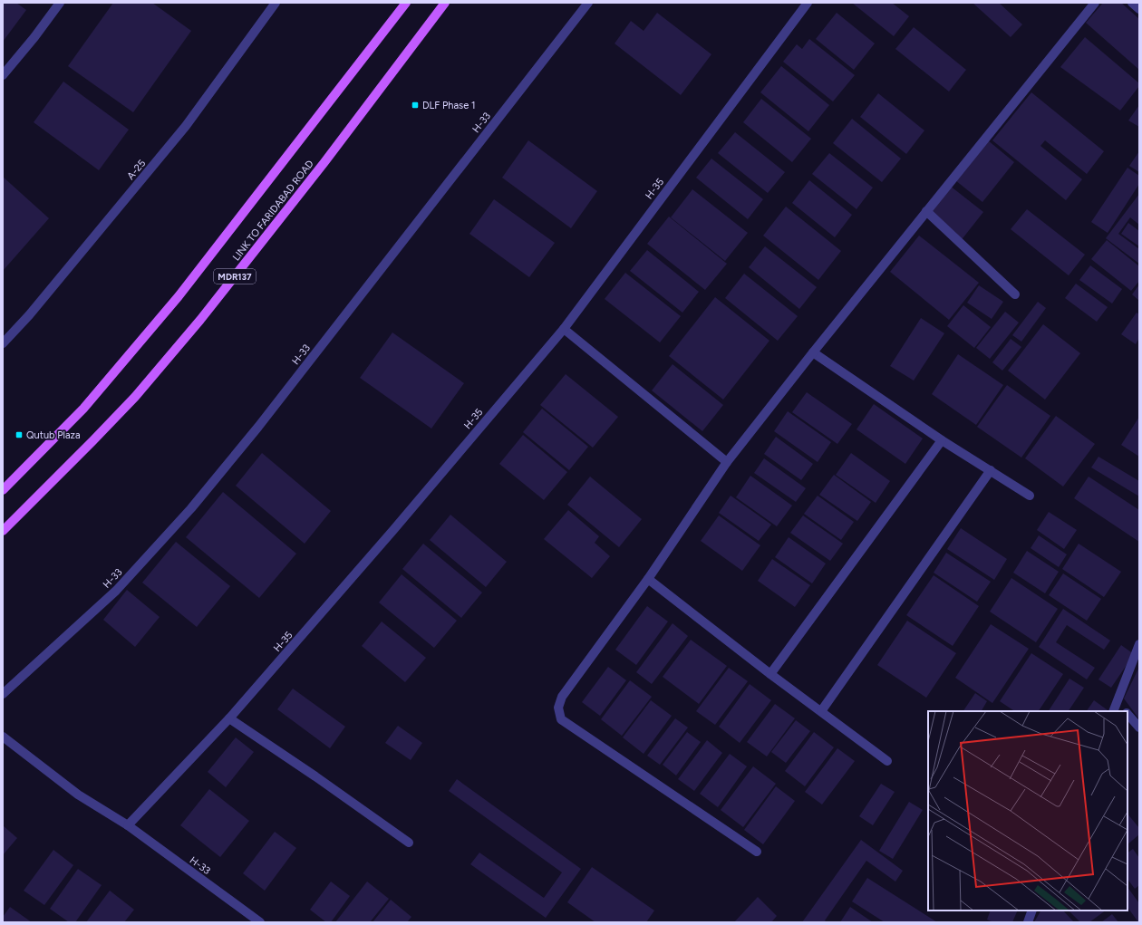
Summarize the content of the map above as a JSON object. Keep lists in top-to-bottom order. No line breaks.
{"streets":{"main road":["LINK TO FARIDABAD ROAD","MDR137"],"street":["H-33","A-25","H-35"]},"crossings":[["H-33","H-35"]],"places":{"transit":["DLF Phase 1","Qutub Plaza"]}}
